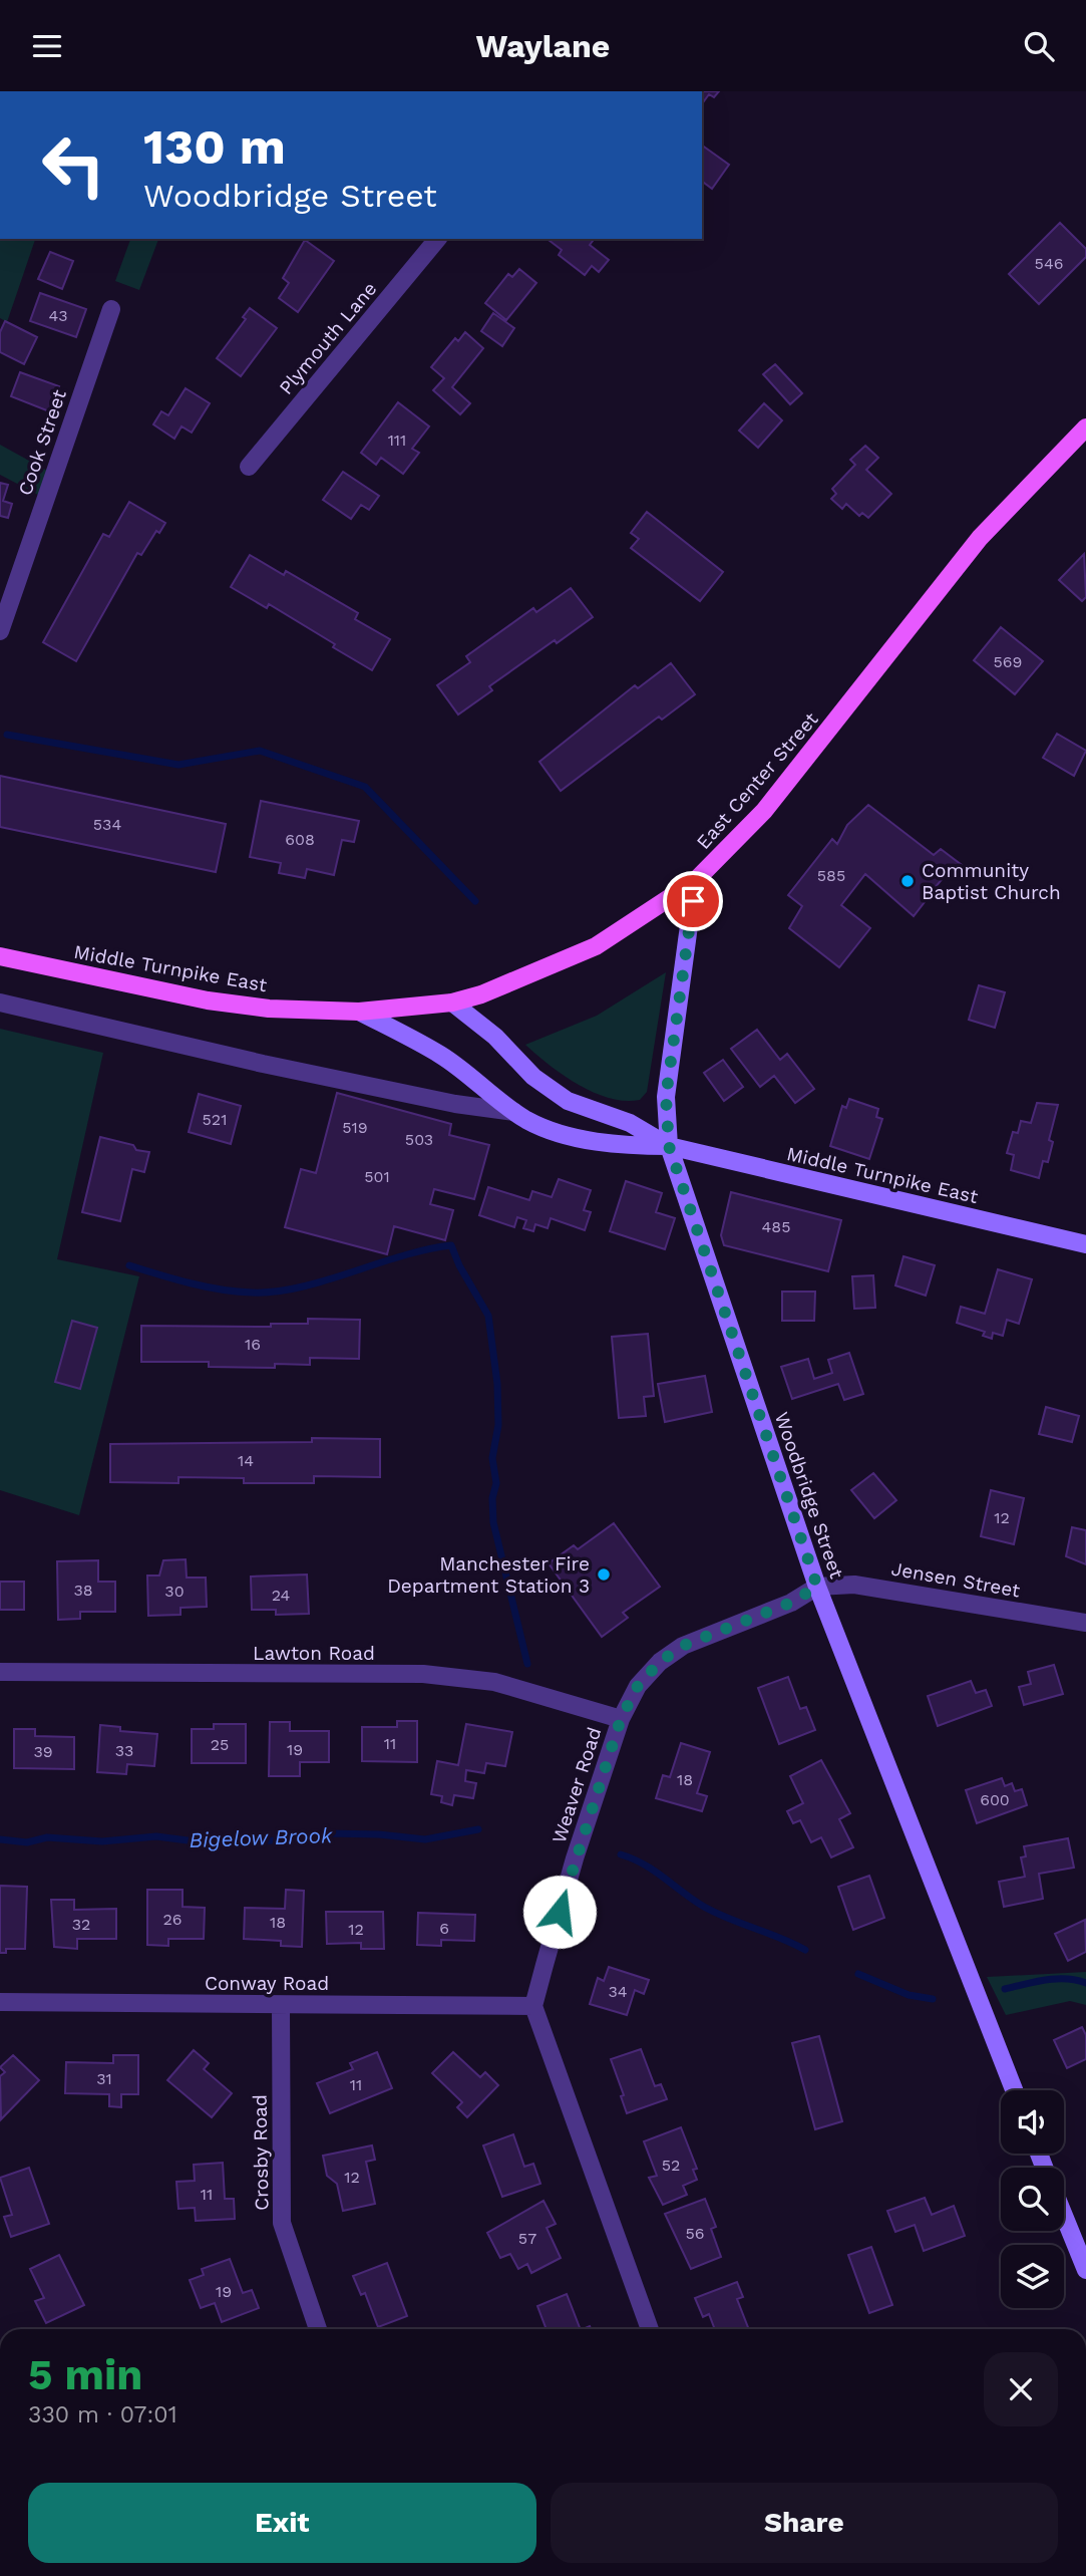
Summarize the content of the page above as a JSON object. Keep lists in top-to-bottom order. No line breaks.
{"streets":{"main road":["East Center Street","Middle Turnpike East","Woodbridge Street"],"street":["Plymouth Lane","Cook Street","Jensen Street","Lawton Road","Weaver Road","Conway Road","Crosby Road"]},"crossings":[["East Center Street","Middle Turnpike East"],["East Center Street","Woodbridge Street"],["Middle Turnpike East","Woodbridge Street"],["Woodbridge Street","Jensen Street"],["Woodbridge Street","Weaver Road"],["Jensen Street","Weaver Road"],["Lawton Road","Weaver Road"],["Weaver Road","Conway Road"],["Conway Road","Crosby Road"]],"water":["Bigelow Brook"],"places":["Community Baptist Church","Manchester Fire Department Station 3"],"house_numbers":["546","43","111","569","534","608","585","521","519","503","501","485","16","14","12","38","30","24","11","25","19","33","39","18","600","26","18","32","6","12","34","31","11","52","12","11","56","57","19"],"page":{"header":"Waylane","turn":["130 m","Woodbridge Street"],"heading":["5 min","330 m · 07:01"],"buttons":["Exit","Share"]}}
